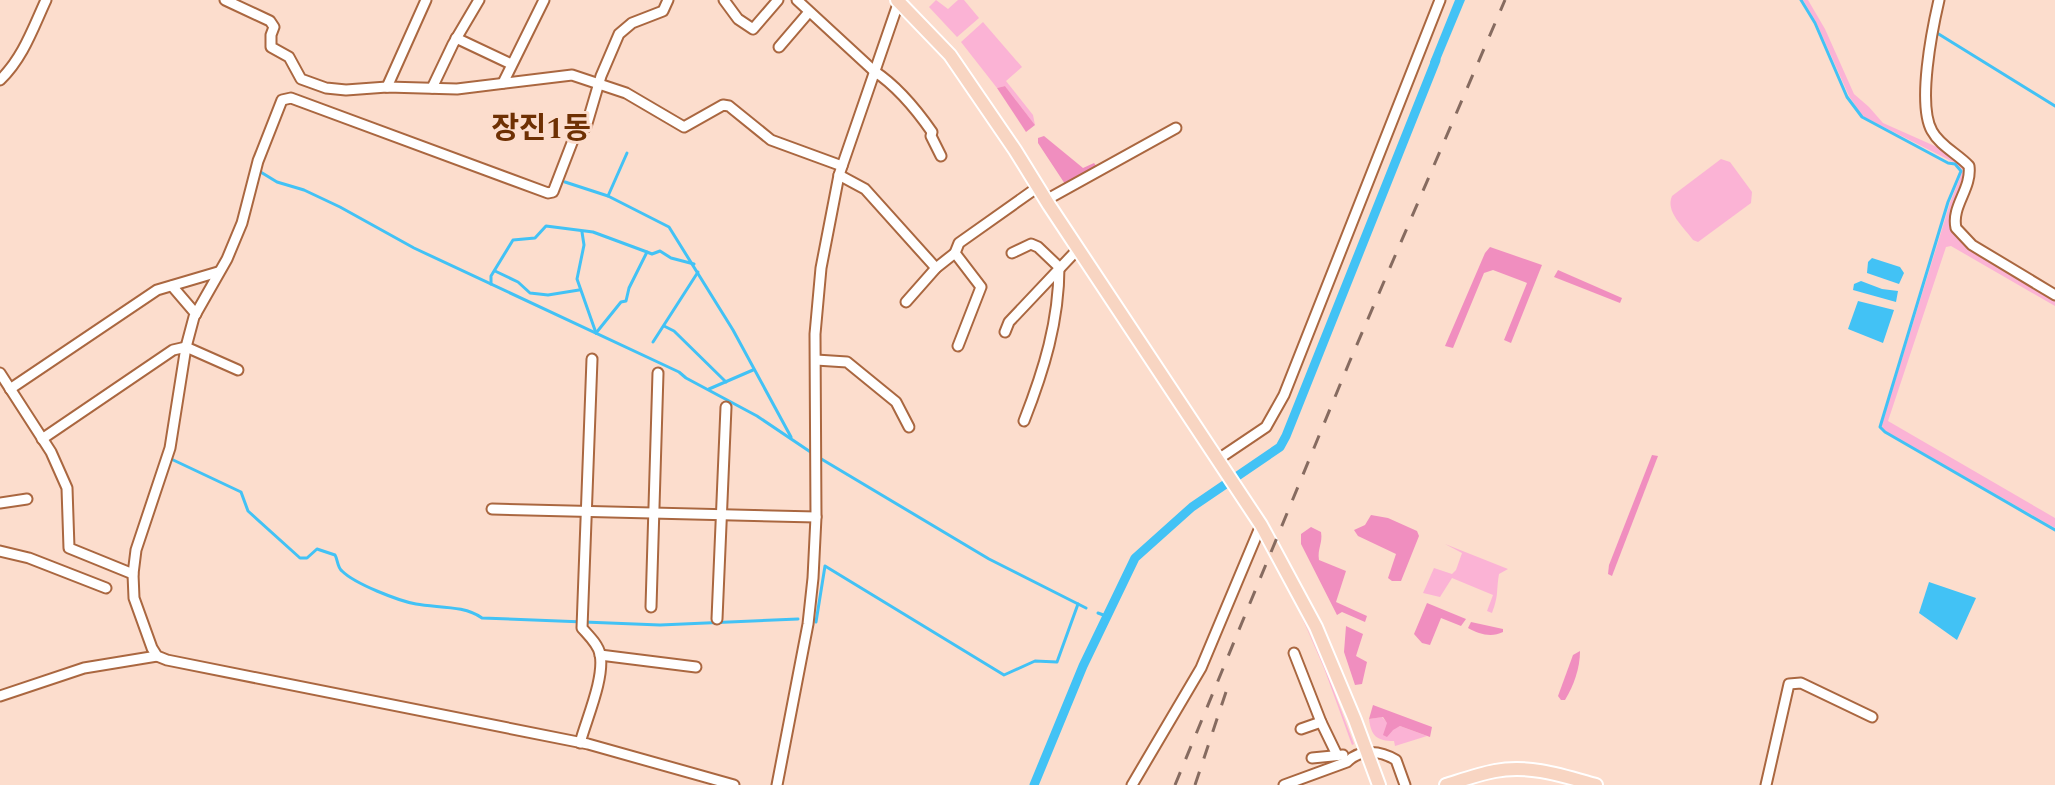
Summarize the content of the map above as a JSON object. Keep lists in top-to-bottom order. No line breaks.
{"districts":["장진1동"]}
